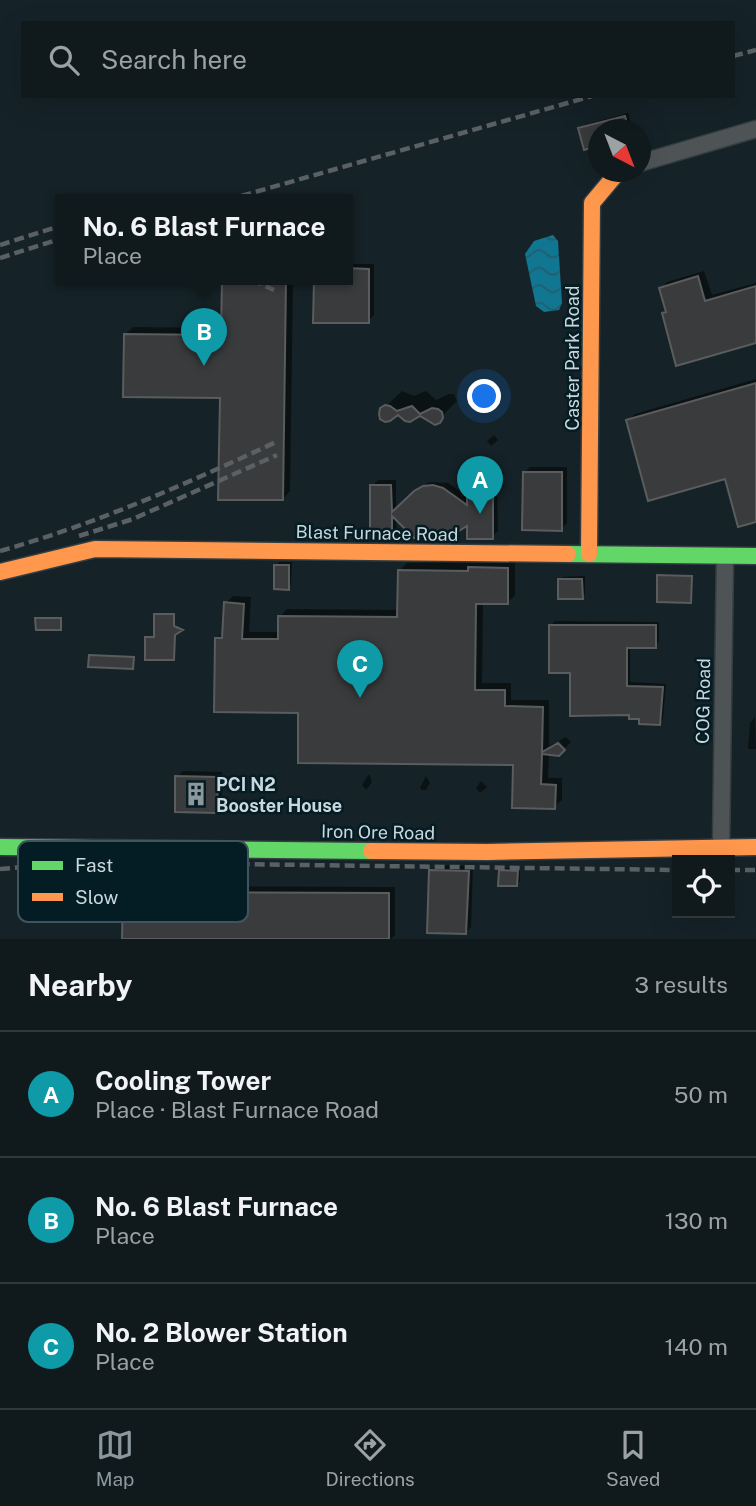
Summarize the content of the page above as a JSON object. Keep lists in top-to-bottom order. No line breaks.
{"streets":{"street":["Caster Park Road","Blast Furnace Road","COG Road","Iron Ore Road"]},"crossings":[["Caster Park Road","Blast Furnace Road"],["Blast Furnace Road","COG Road"],["COG Road","Iron Ore Road"]],"places":{"building":["PCI N2 Booster House"]},"legend":["Fast","Slow"],"north":"bottom right","page":{"search":"Search here","popup":["No. 6 Blast Furnace","Place"],"pins":["B","A","C"],"heading":["Nearby","3 results"],"list":[{"mark":"A","name":"Cooling Tower","note":"Place · Blast Furnace Road","value":"50 m"},{"mark":"B","name":"No. 6 Blast Furnace","note":"Place","value":"130 m"},{"mark":"C","name":"No. 2 Blower Station","note":"Place","value":"140 m"}],"nav":["Map","Directions","Saved"]}}
